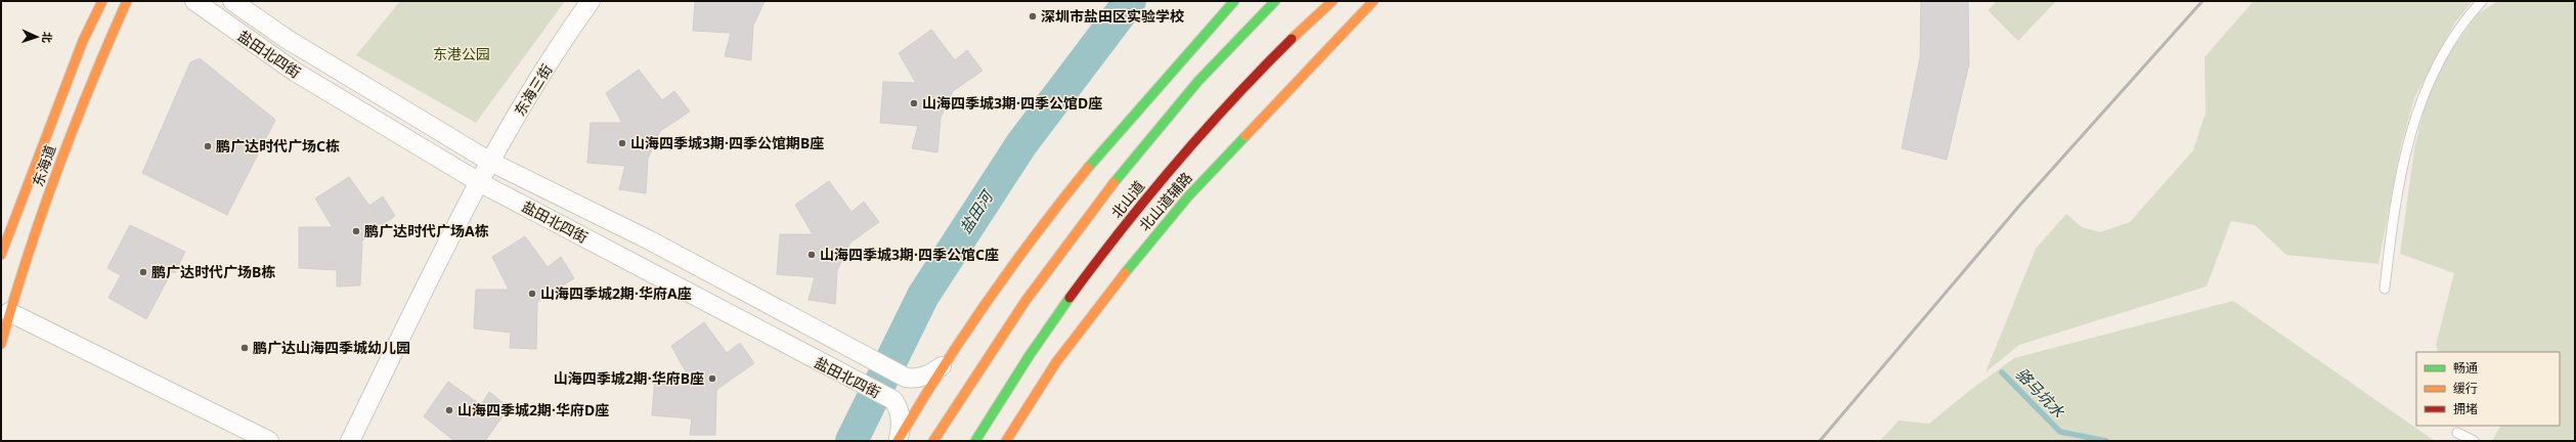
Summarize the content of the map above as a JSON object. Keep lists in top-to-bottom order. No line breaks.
{"streets":{"street":["盐田北四街","东海三街","东海道","北山道","北山道辅路"]},"crossings":[["盐田北四街","东海三街"]],"water":["盐田河","骆马坑水"],"parks":["东港公园"],"places":["深圳市盐田区实验学校","山海四季城3期·四季公馆D座","山海四季城3期·四季公馆期B座","鹏广达时代广场C栋","鹏广达时代广场A栋","山海四季城3期·四季公馆C座","鹏广达时代广场B栋","山海四季城2期·华府A座","鹏广达山海四季城幼儿园","山海四季城2期·华府B座","山海四季城2期·华府D座"],"legend":["畅通","缓行","拥堵"],"north":"right"}
